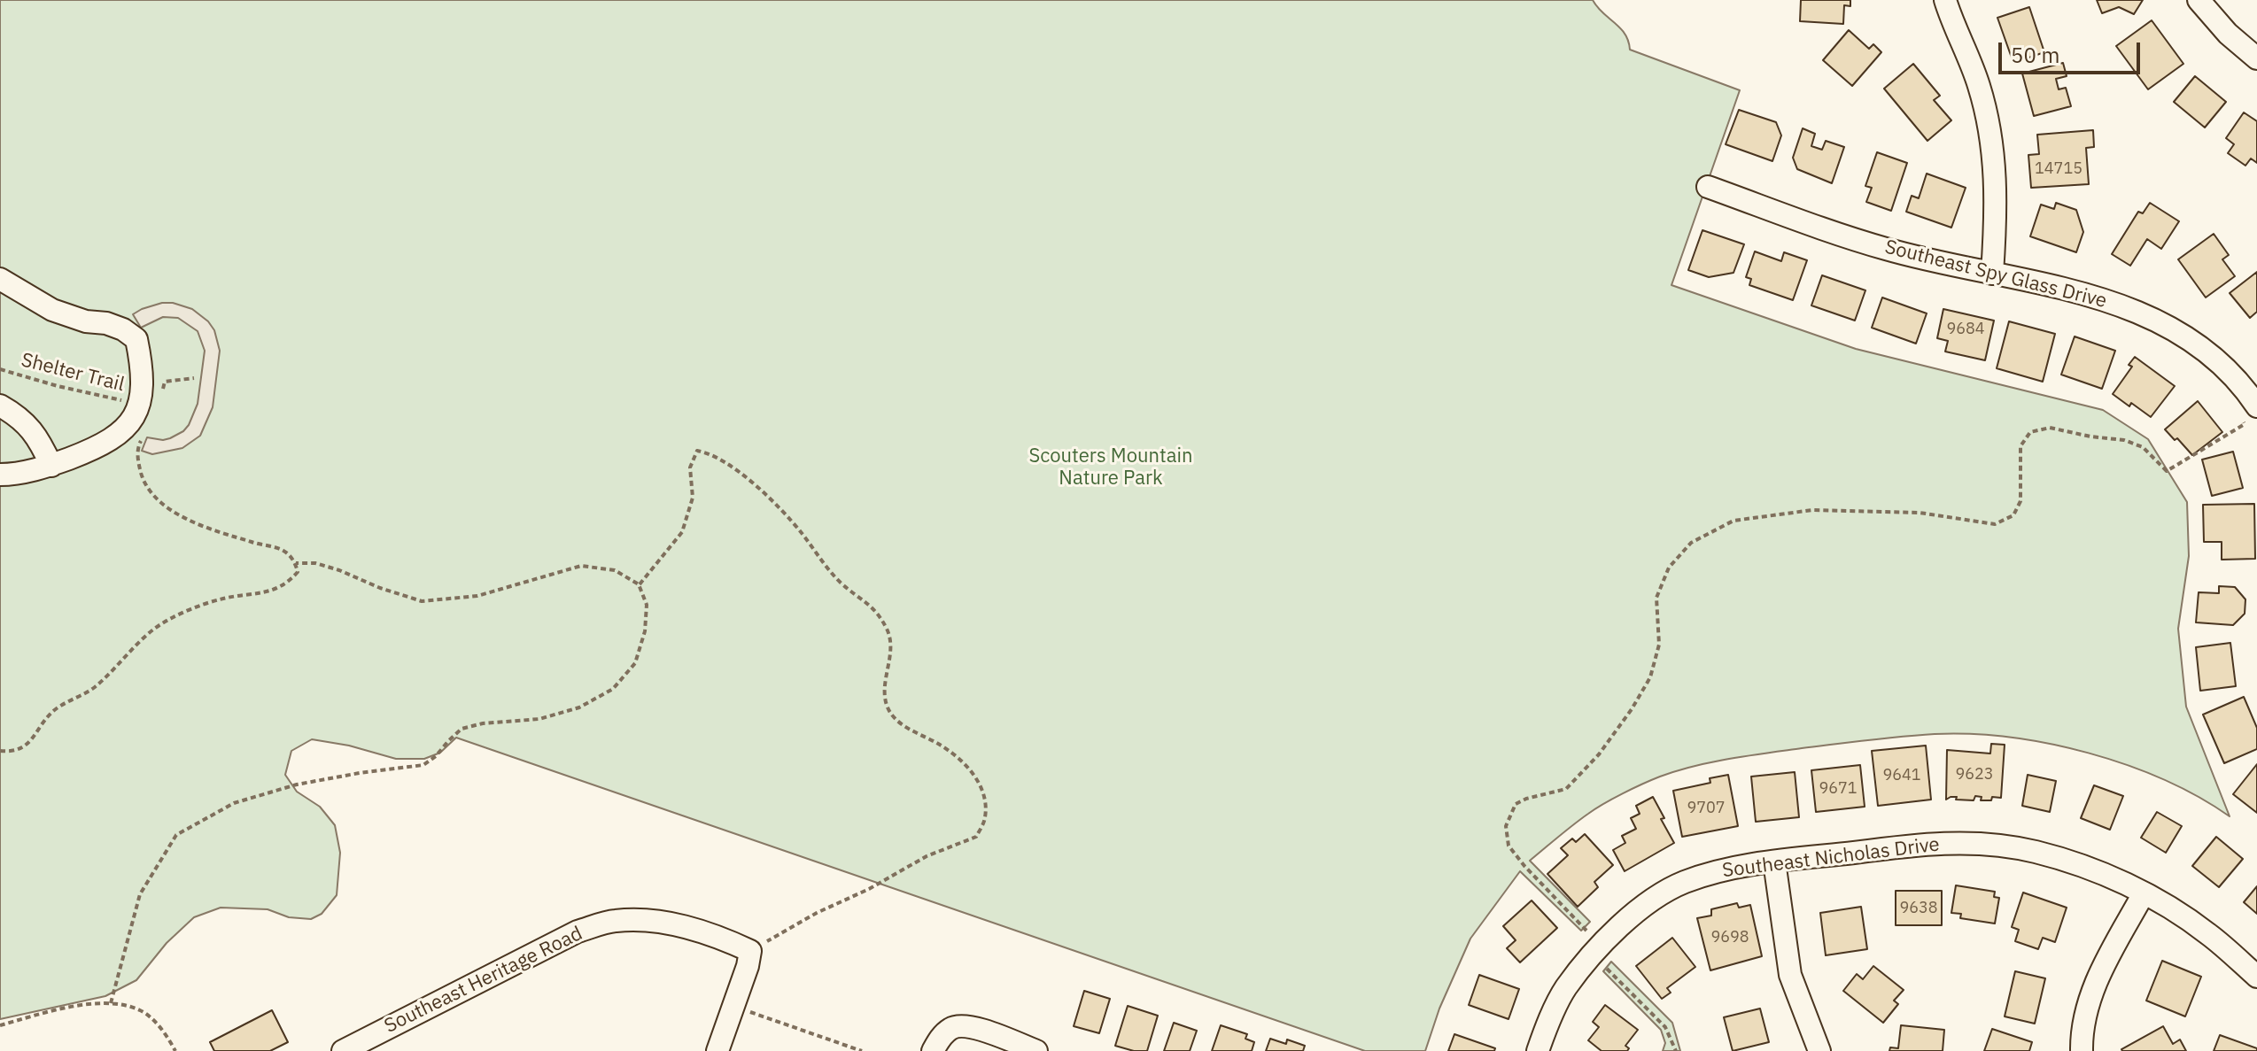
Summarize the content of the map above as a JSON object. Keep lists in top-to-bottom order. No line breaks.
{"streets":{"street":["Southeast Spy Glass Drive","Southeast Nicholas Drive","Southeast Heritage Road"],"path":["Shelter Trail"]},"parks":["Scouters Mountain Nature Park"],"house_numbers":["14715","9684","9623","9641","9671","9707","9638","9698"],"scale_bar":"50 m"}
